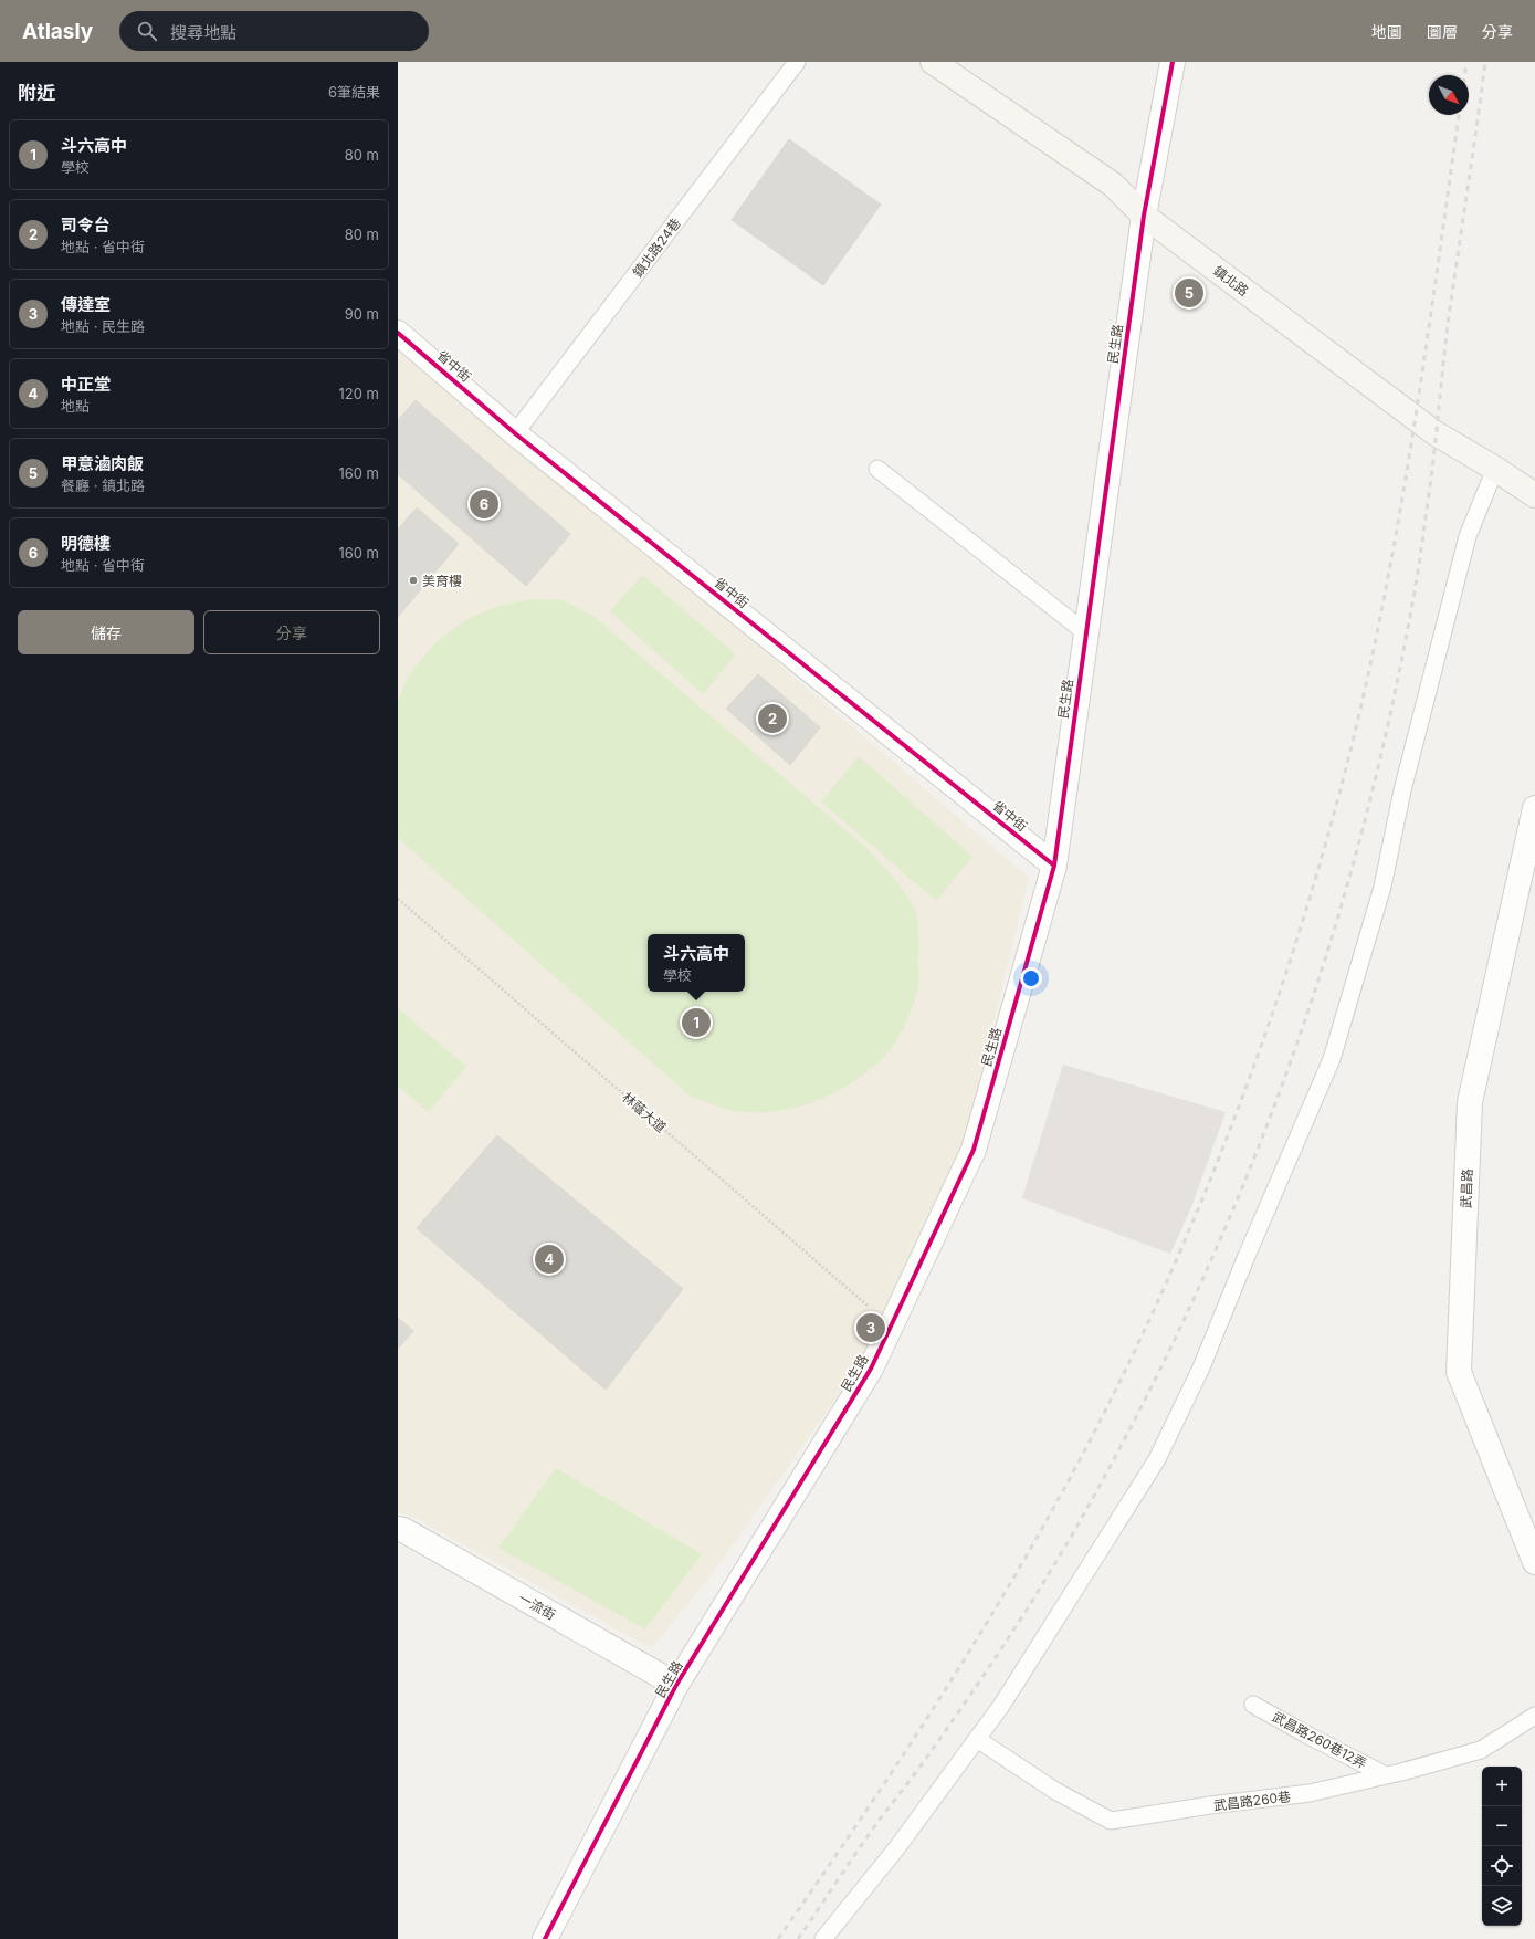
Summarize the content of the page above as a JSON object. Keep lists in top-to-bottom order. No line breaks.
{"streets":{"street":["鎮北路","民生路","省中街","武昌路","一流街"],"lane":["鎮北路24巷","武昌路260巷12弄","武昌路260巷"],"path":["林蔭大道"]},"crossings":[["鎮北路24巷","省中街"],["鎮北路","民生路"],["民生路","省中街"],["民生路","林蔭大道"],["民生路","一流街"],["武昌路260巷12弄","武昌路260巷"]],"places":["美育樓"],"north":"bottom right","page":{"header":"Atlasly","search":"搜尋地點","nav":["地圖","圖層","分享"],"heading":["附近","6筆結果"],"list":[{"mark":"1","name":"斗六高中","note":"學校","value":"80 m"},{"mark":"2","name":"司令台","note":"地點 · 省中街","value":"80 m"},{"mark":"3","name":"傳達室","note":"地點 · 民生路","value":"90 m"},{"mark":"4","name":"中正堂","note":"地點","value":"120 m"},{"mark":"5","name":"甲意滷肉飯","note":"餐廳 · 鎮北路","value":"160 m"},{"mark":"6","name":"明德樓","note":"地點 · 省中街","value":"160 m"}],"pins":["5","6","2","1","4","3"],"buttons":["儲存","分享"],"popup":["斗六高中","學校"],"map_buttons":["+","−"]}}
